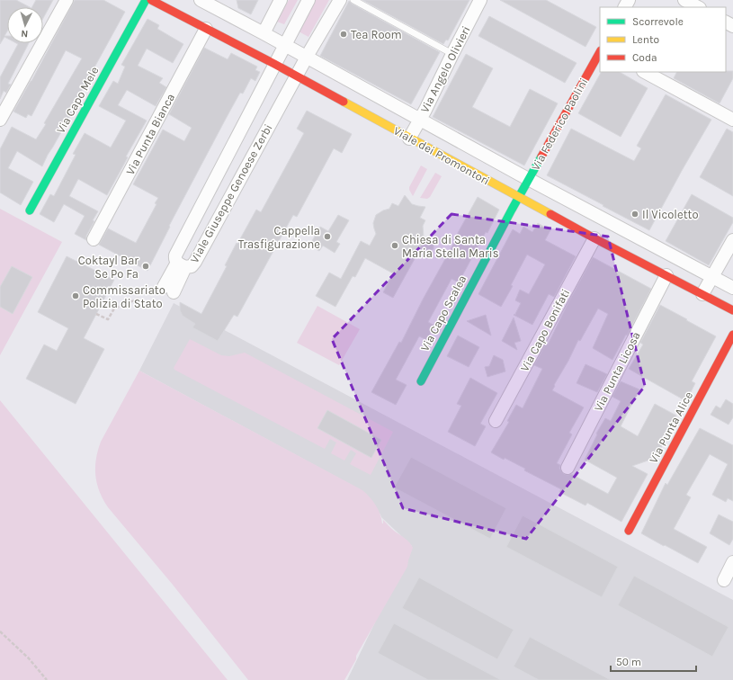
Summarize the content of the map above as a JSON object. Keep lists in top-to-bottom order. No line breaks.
{"streets":{"street":["Via Angelo Olivieri","Via Capo Mele","Via Federico Paolini","Via Punta Bianca","Viale dei Promontori","Viale Giuseppe Genoese Zerbi","Via Capo Scalea","Via Capo Bonifati","Via Punta Licosa","Via Punta Alice"]},"crossings":[["Via Angelo Olivieri","Viale dei Promontori"],["Via Federico Paolini","Viale dei Promontori"],["Via Federico Paolini","Via Capo Scalea"],["Via Punta Bianca","Viale dei Promontori"],["Viale dei Promontori","Viale Giuseppe Genoese Zerbi"],["Viale dei Promontori","Via Capo Scalea"],["Viale dei Promontori","Via Capo Bonifati"],["Viale dei Promontori","Via Punta Licosa"]],"places":["Tea Room","Il Vicoletto","Cappella Trasfigurazione","Chiesa di Santa Maria Stella Maris","Coktayl Bar Se Po Fa","Commissariato Polizia di Stato"],"legend":["Scorrevole","Lento","Coda"],"scale_bar":"50 m","north":"bottom"}
